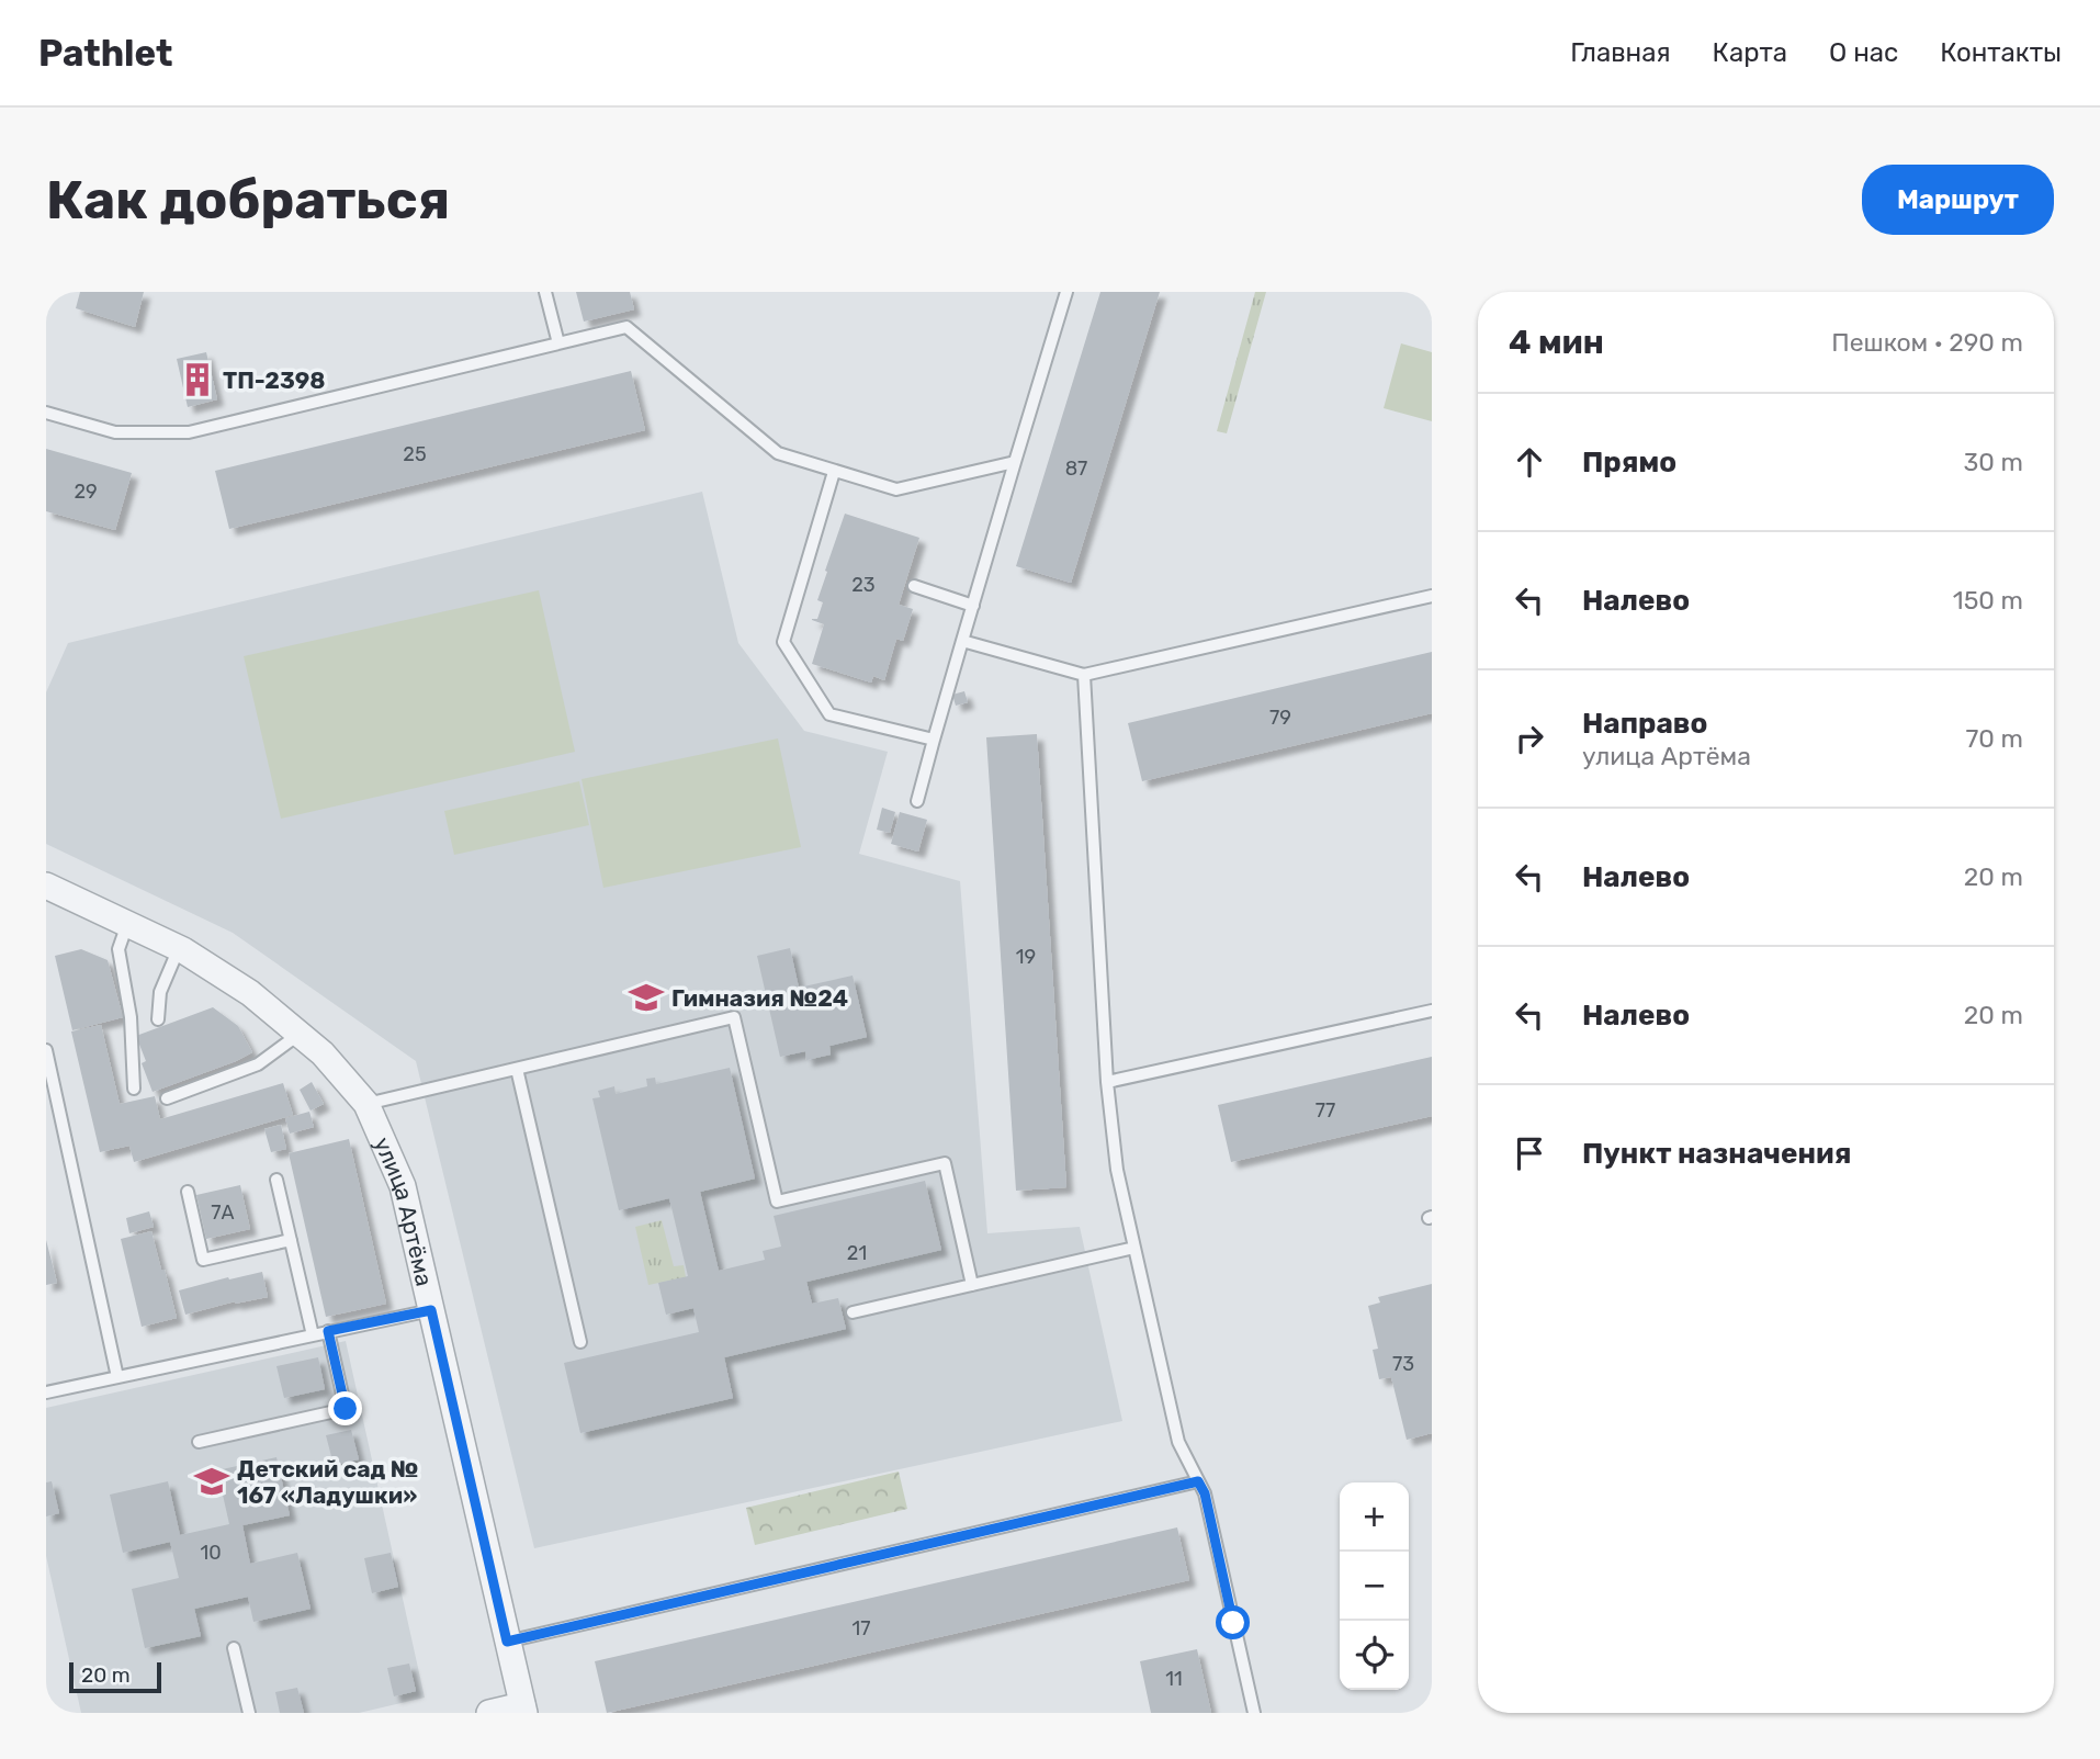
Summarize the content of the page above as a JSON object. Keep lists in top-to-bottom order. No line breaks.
{"streets":{"street":["улица Артёма"]},"places":{"building":["ТП-2398"],"school or university":["Гимназия №24","Детский сад № 167 «Ладушки»"]},"house_numbers":["25","87","29","23","79","19","77","7А","21","73","10","17","11"],"scale_bar":"20 m","page":{"header":"Pathlet","nav":["Главная","Карта","О нас","Контакты"],"buttons":"Маршрут","title":"Как добраться","heading":["4 мин","Пешком · 290 m"],"list":[["Прямо","30 m"],["Налево","150 m"],["Направо","улица Артёма","70 m"],["Налево","20 m"],["Налево","20 m"],"Пункт назначения"],"map_buttons":["+","−"],"scale":"20 m"}}
